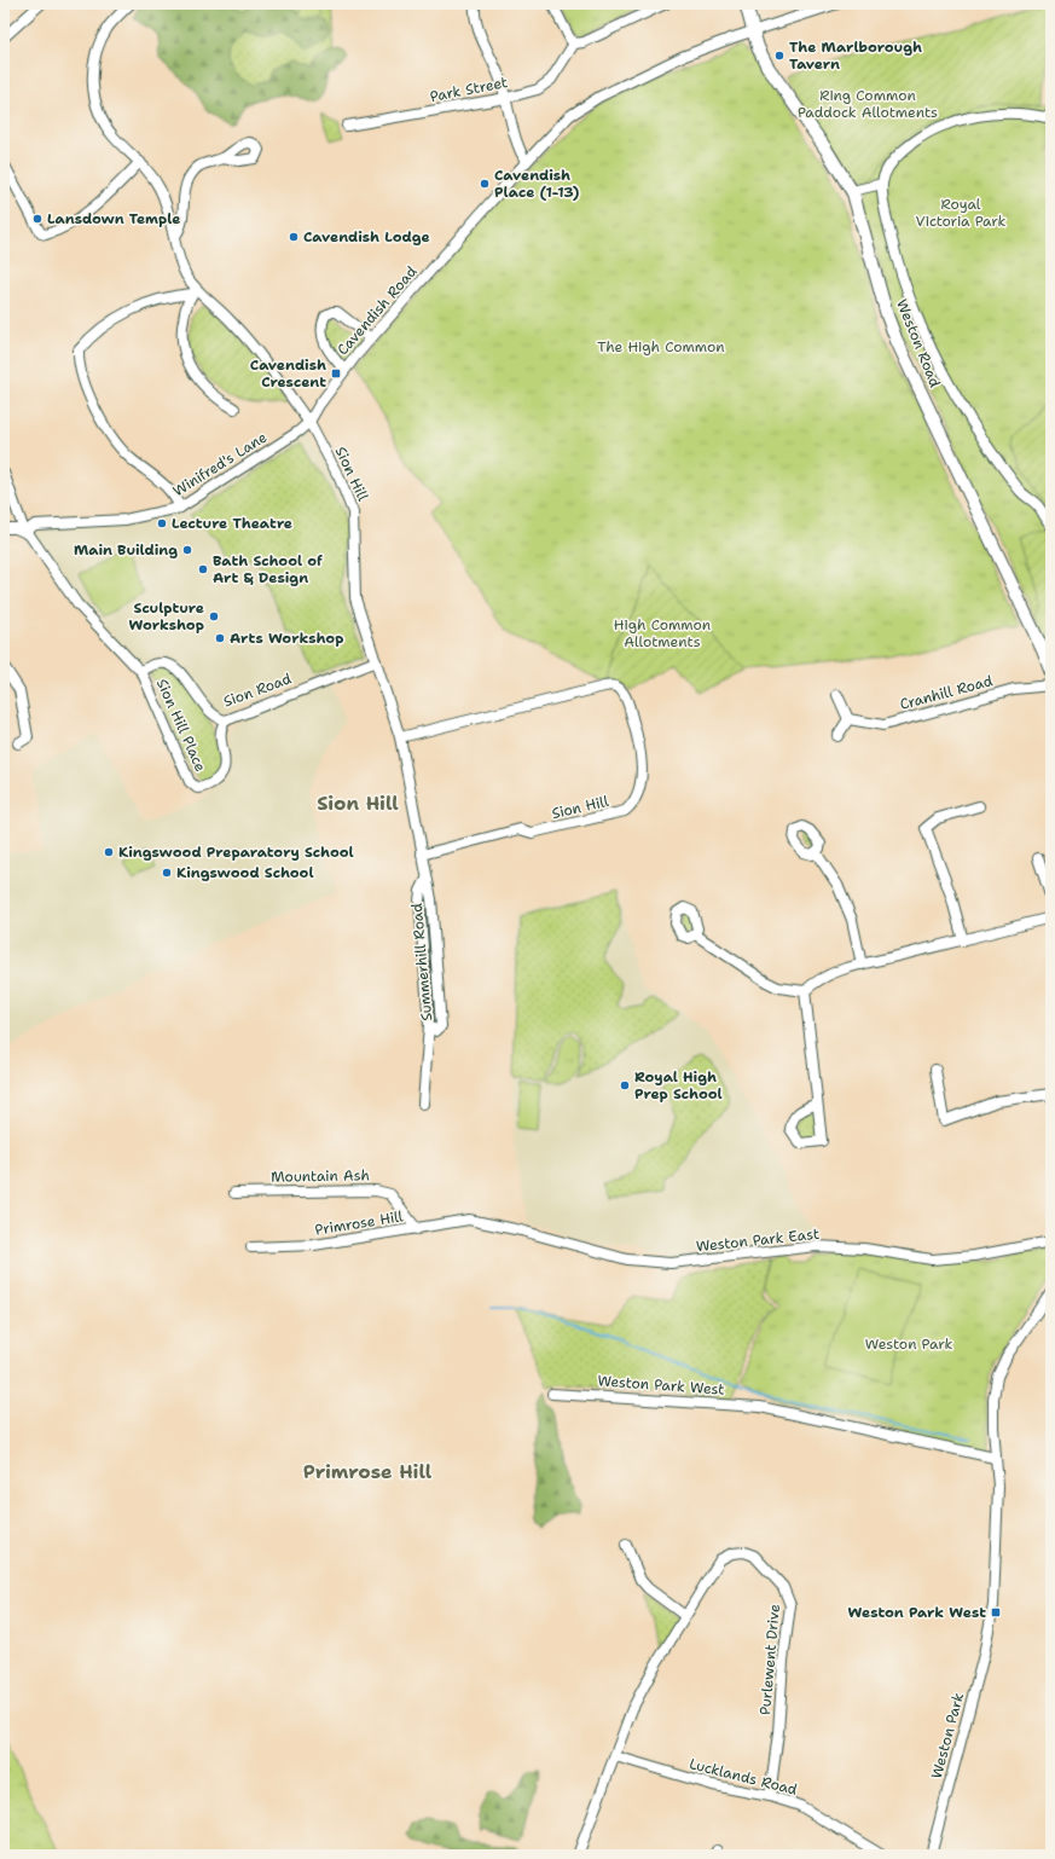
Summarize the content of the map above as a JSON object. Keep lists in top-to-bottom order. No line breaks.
{"streets":{"street":["Park Street","Cavendish Road","Weston Road","Winifred's Lane","Sion Hill","Sion Road","Cranhill Road","Sion Hill Place","Summerhill Road","Mountain Ash","Primrose Hill","Weston Park East","Weston Park West","Purlewent Drive","Weston Park","Lucklands Road"]},"crossings":[["Cavendish Road","Weston Road"],["Cavendish Road","Winifred's Lane"],["Cavendish Road","Sion Hill"],["Winifred's Lane","Sion Hill"],["Sion Hill","Sion Road"],["Sion Hill","Summerhill Road"],["Sion Road","Sion Hill Place"],["Mountain Ash","Primrose Hill"],["Primrose Hill","Weston Park East"],["Weston Park West","Weston Park"],["Purlewent Drive","Lucklands Road"]],"districts":["Sion Hill","Primrose Hill"],"parks":["Ring Common Paddock Allotments","Royal Victoria Park","The High Common","High Common Allotments","Weston Park"],"places":{"other":["The Marlborough Tavern","Cavendish Place (1-13)","Lansdown Temple","Cavendish Lodge","Lecture Theatre","Main Building","Bath School of Art & Design","Sculpture Workshop","Arts Workshop","Kingswood Preparatory School","Kingswood School","Royal High Prep School"],"transit":["Cavendish Crescent","Weston Park West"]}}
